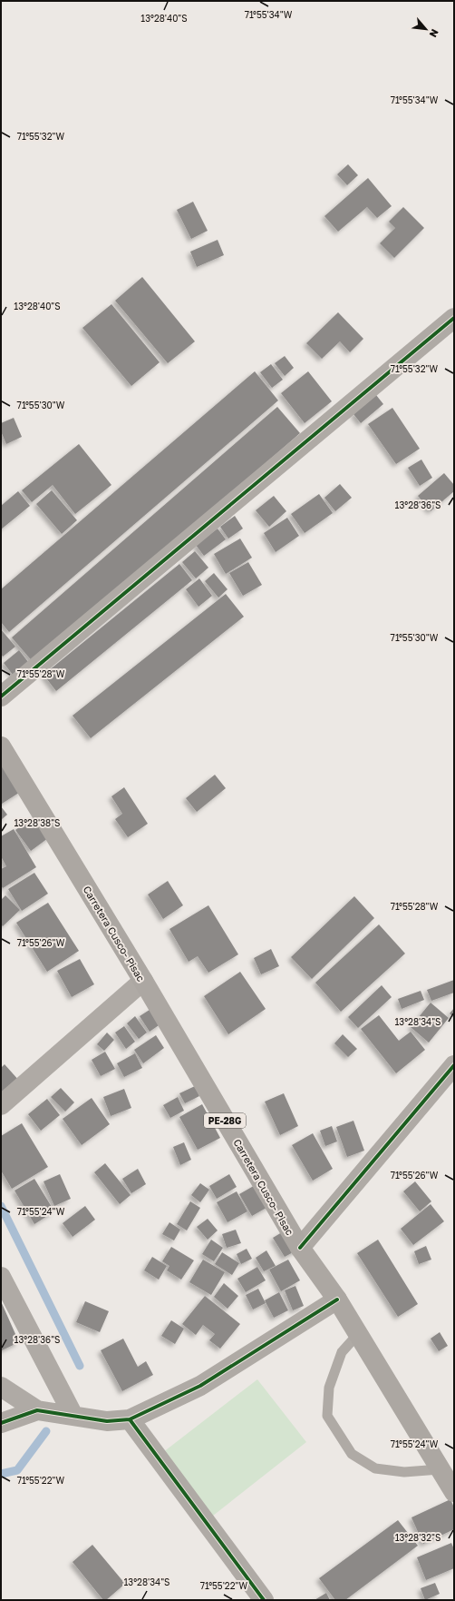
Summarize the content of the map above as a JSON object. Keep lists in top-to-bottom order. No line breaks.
{"streets":{"highway":["Carretera Cusco- Pisac","PE-28G"]},"north":"bottom right","coordinates":["71°55'34\"W","13°28'40\"S","71°55'32\"W","71°55'30\"W","13°28'36\"S","71°55'28\"W","13°28'38\"S","71°55'26\"W","13°28'34\"S","71°55'24\"W","71°55'22\"W","13°28'32\"S"]}
